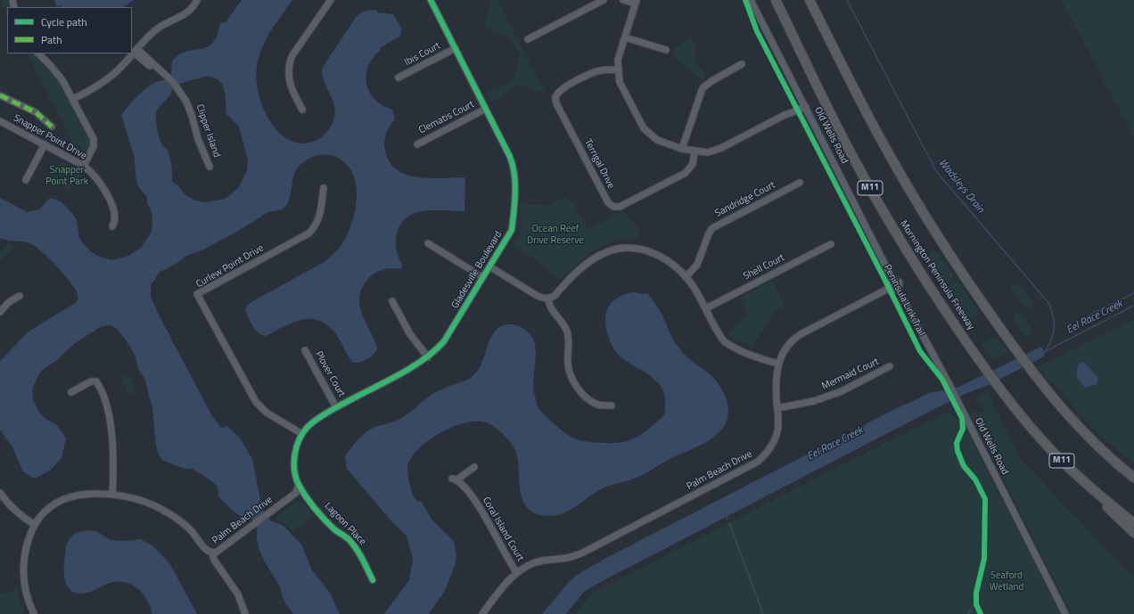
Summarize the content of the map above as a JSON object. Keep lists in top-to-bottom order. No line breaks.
{"streets":{"highway":["M11","Mornington Peninsula Freeway"],"street":["Ibis Court","Clematis Court","Clipper Island","Old Wells Road","Snapper Point Drive","Terrigal Drive","Sandridge Court","Curlew Point Drive","Shell Court","Gladesville Boulevard","Plover Court","Mermaid Court","Palm Beach Drive","Lagoon Place","Coral Island Court"],"cycle path":["Peninsula Link Trail"]},"crossings":[["Ibis Court","Gladesville Boulevard"],["Clematis Court","Gladesville Boulevard"],["Old Wells Road","Palm Beach Drive"],["Curlew Point Drive","Gladesville Boulevard"],["Gladesville Boulevard","Plover Court"],["Gladesville Boulevard","Palm Beach Drive"],["Gladesville Boulevard","Lagoon Place"],["Mermaid Court","Palm Beach Drive"],["Palm Beach Drive","Lagoon Place"],["Palm Beach Drive","Coral Island Court"]],"water":["Wadsleys Drain","Eel Race Creek"],"parks":["Snapper Point Park","Ocean Reef Drive Reserve","Seaford Wetland"],"legend":["Cycle path","Path"]}
